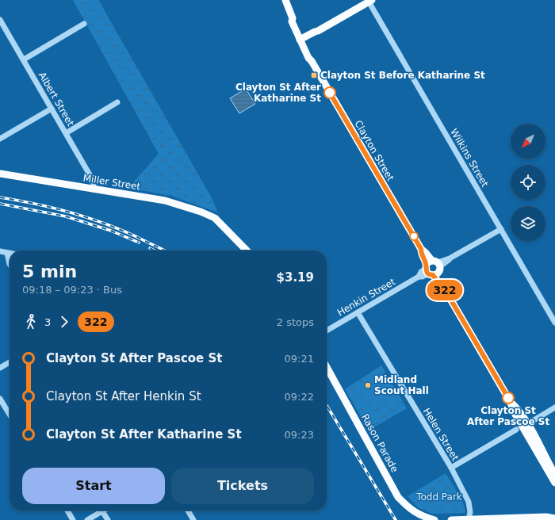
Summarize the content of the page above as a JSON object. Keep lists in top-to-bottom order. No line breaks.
{"streets":{"main road":["Clayton Street","Miller Street","Rason Parade"],"street":["Albert Street","Wilkins Street","Henkin Street","Helen Street"]},"crossings":[["Albert Street","Miller Street"],["Clayton Street","Henkin Street"],["Wilkins Street","Henkin Street"],["Henkin Street","Helen Street"]],"parks":["Todd Park"],"places":{"transit":["Clayton St Before Katharine St"],"other":["Clayton St After Katharine St","Midland Scout Hall","Clayton St After Pascoe St"]},"lines":["bus line 322"],"north":"bottom left","page":{"on_map":"322","heading":["5 min","09:18 – 09:23 · Bus","$3.19"],"legs":["3","322","2 stops"],"list":[{"name":"Clayton St After Pascoe St","value":"09:21"},{"name":"Clayton St After Henkin St","value":"09:22"},{"name":"Clayton St After Katharine St","value":"09:23"}],"buttons":["Start","Tickets"]}}
